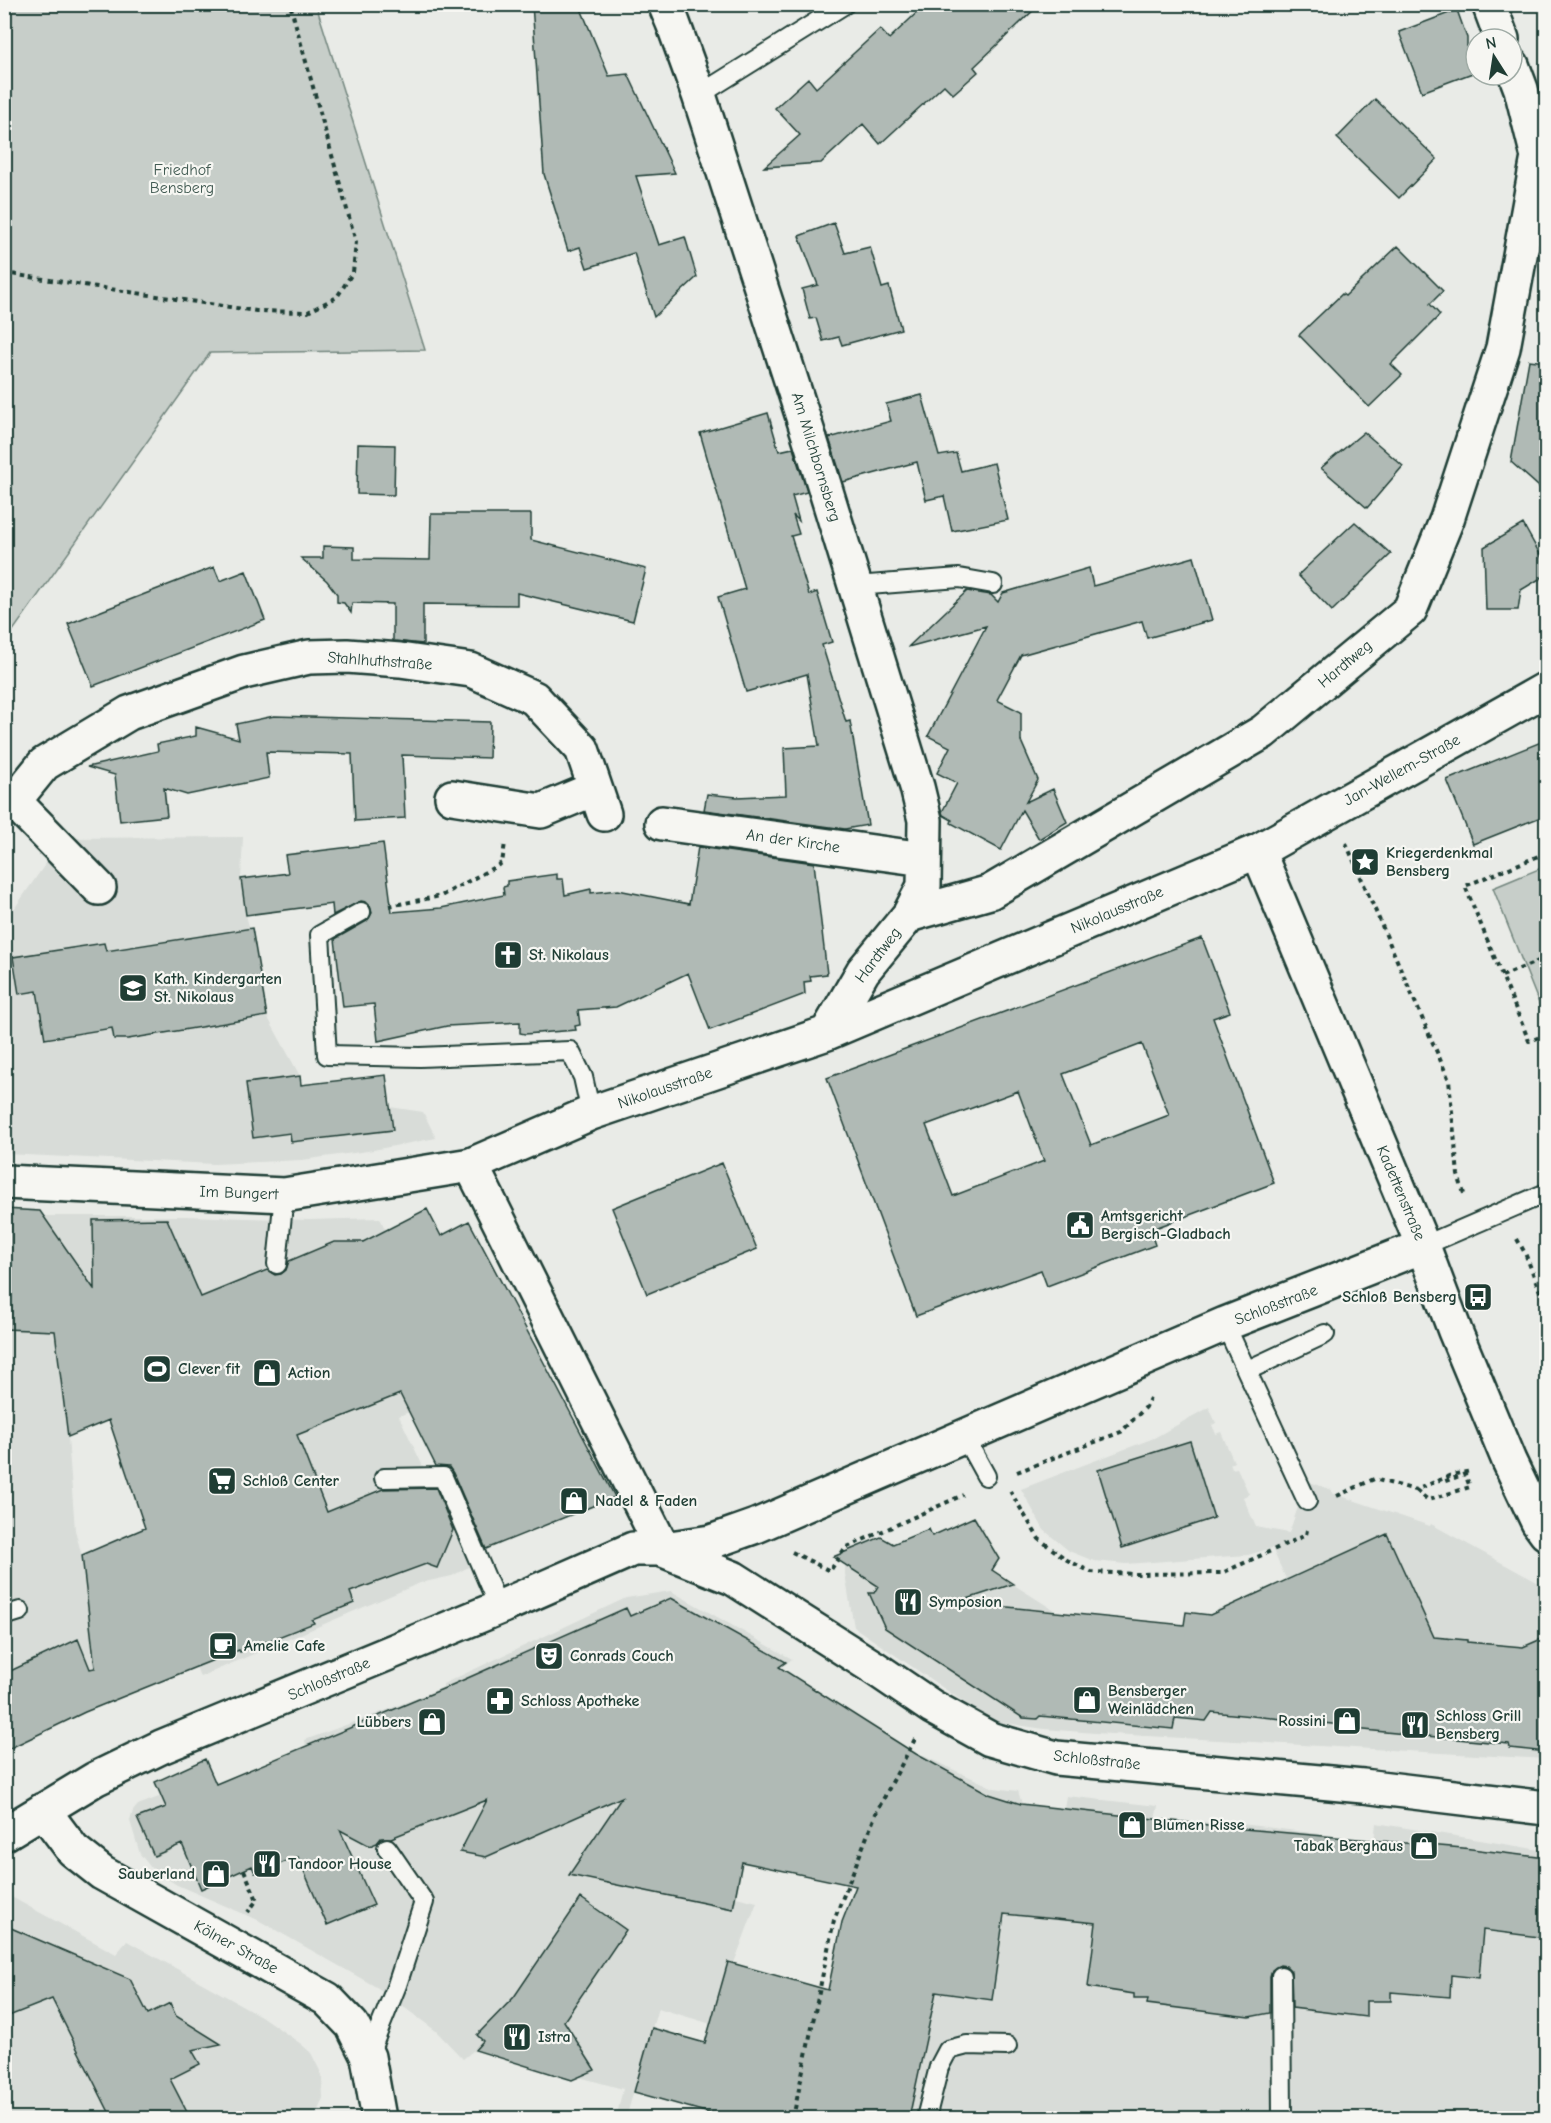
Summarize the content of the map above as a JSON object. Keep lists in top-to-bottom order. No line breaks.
{"streets":{"street":["Am Milchbornsberg","Stahlhuthstraße","Hardtweg","Jan-Wellem-Straße","An der Kirche","Nikolausstraße","Im Bungert","Kadettenstraße","Schloßstraße","Kölner Straße"]},"crossings":[["Am Milchbornsberg","Hardtweg"],["Am Milchbornsberg","An der Kirche"],["Hardtweg","Nikolausstraße"],["Jan-Wellem-Straße","Nikolausstraße"],["Jan-Wellem-Straße","Kadettenstraße"],["Nikolausstraße","Im Bungert"],["Nikolausstraße","Kadettenstraße"],["Kadettenstraße","Schloßstraße"],["Schloßstraße","Kölner Straße"]],"parks":["Friedhof Bensberg"],"places":{"place":["Kriegerdenkmal Bensberg"],"church":["St. Nikolaus"],"school or university":["Kath. Kindergarten St. Nikolaus"],"public building":["Amtsgericht Bergisch-Gladbach"],"bus stop":["Schloß Bensberg"],"sports":["Clever fit"],"shop":["Action","Nadel & Faden","Bensberger Weinlädchen","Rossini","Lübbers","Blumen Risse","Tabak Berghaus","Sauberland"],"supermarket":["Schloß Center"],"restaurant":["Symposion","Schloss Grill Bensberg","Tandoor House","Istra"],"cafe":["Amelie Cafe"],"theatre":["Conrads Couch"],"pharmacy":["Schloss Apotheke"]},"north":"top"}
